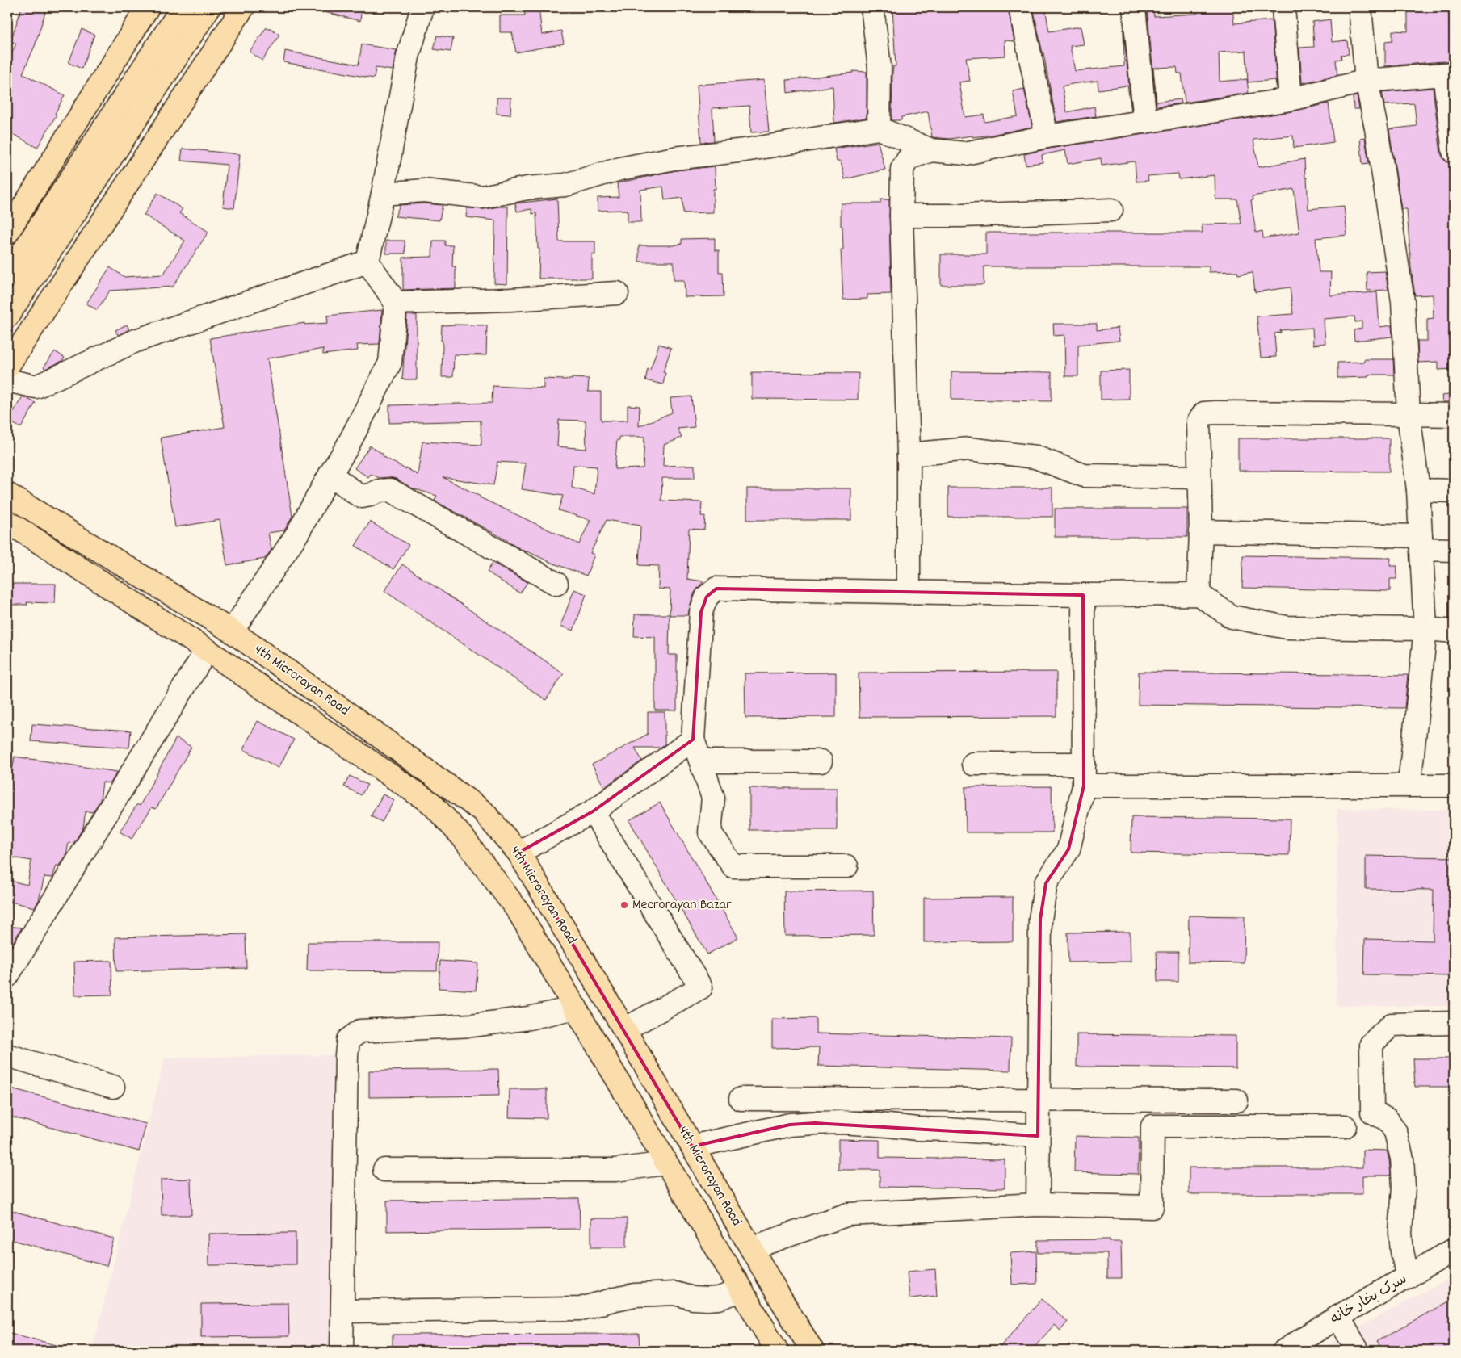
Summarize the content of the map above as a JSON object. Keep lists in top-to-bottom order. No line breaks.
{"streets":{"main road":["4th Microrayan Road"],"street":["سرک بخار خانه"]},"places":["Mecrorayan Bazar"]}
